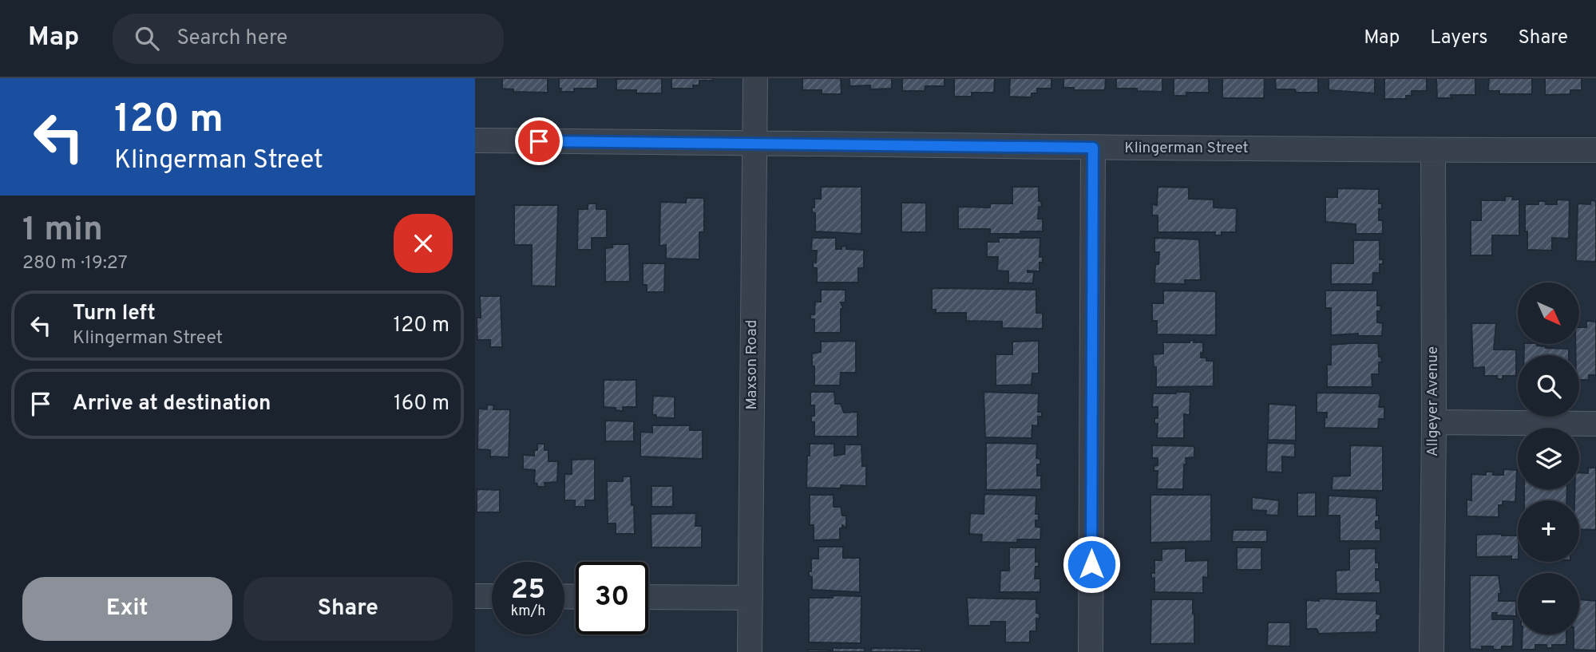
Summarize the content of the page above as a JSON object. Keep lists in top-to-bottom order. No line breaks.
{"streets":{"street":["Klingerman Street","Maxson Road","Allgeyer Avenue"]},"crossings":[["Klingerman Street","Maxson Road"],["Klingerman Street","Allgeyer Avenue"]],"north":"bottom right","page":{"header":"Map","search":"Search here","nav":["Map","Layers","Share"],"turn":["120 m","Klingerman Street"],"heading":["1 min","280 m · 19:27"],"map_buttons":["+","−"],"list":[{"name":"Turn left","note":"Klingerman Street","value":"120 m"},{"name":"Arrive at destination","value":"160 m"}],"speed":"25 km/h","limit":"30","buttons":["Exit","Share"]}}
